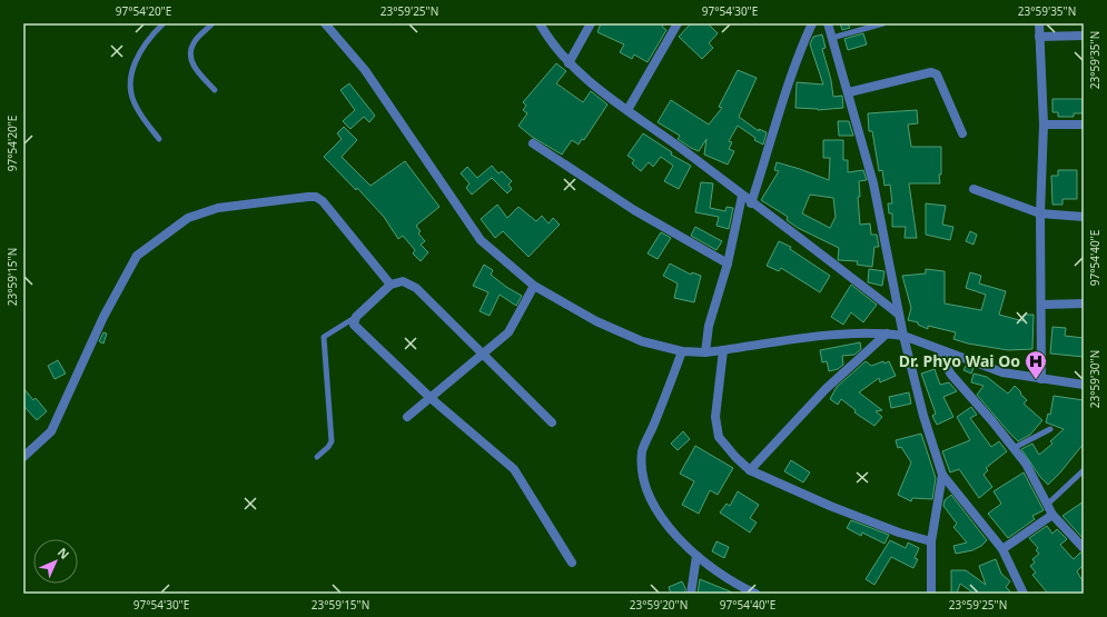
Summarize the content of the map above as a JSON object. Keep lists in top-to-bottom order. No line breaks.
{"places":{"hospital":["Dr. Phyo Wai Oo"]},"north":"top right","coordinates":["97°54'20\"E","23°59'25\"N","97°54'30\"E","23°59'35\"N","97°54'40\"E","23°59'15\"N","23°59'30\"N","23°59'20\"N"]}
